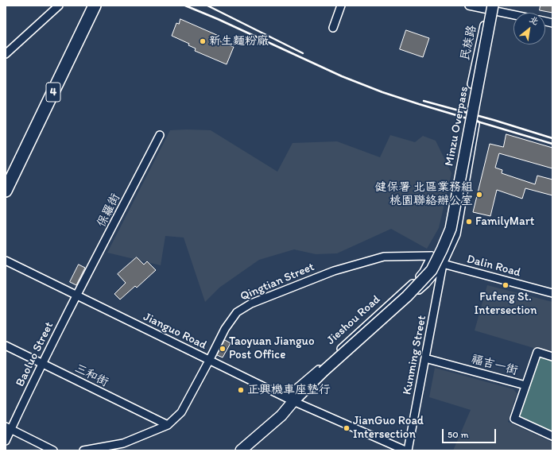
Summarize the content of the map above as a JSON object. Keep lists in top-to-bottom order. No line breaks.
{"streets":{"main road":["4"],"street":["民族路","Minzu Overpass","保羅街","Dalin Road","Qingtian Street","Jieshou Road","Jianguo Road","Baoluo Street","Kunming Street","福吉一街","三和街"]},"crossings":[["民族路","Minzu Overpass"],["Minzu Overpass","Jieshou Road"],["保羅街","Jianguo Road"],["保羅街","Baoluo Street"],["Dalin Road","Qingtian Street"],["Dalin Road","Jieshou Road"],["Dalin Road","Kunming Street"],["Qingtian Street","Jieshou Road"],["Qingtian Street","Jianguo Road"],["Qingtian Street","三和街"],["Jieshou Road","Jianguo Road"],["Jieshou Road","Kunming Street"],["Jianguo Road","Baoluo Street"],["Jianguo Road","Kunming Street"],["Baoluo Street","三和街"],["Kunming Street","福吉一街"]],"places":["新生麵粉廠","健保署 北區業務組 桃園聯絡辦公室","FamilyMart","Fufeng St. Intersection","Taoyuan Jianguo Post Office","正興機車座墊行","JianGuo Road Intersection"],"scale_bar":"50 m","north":"top right"}
